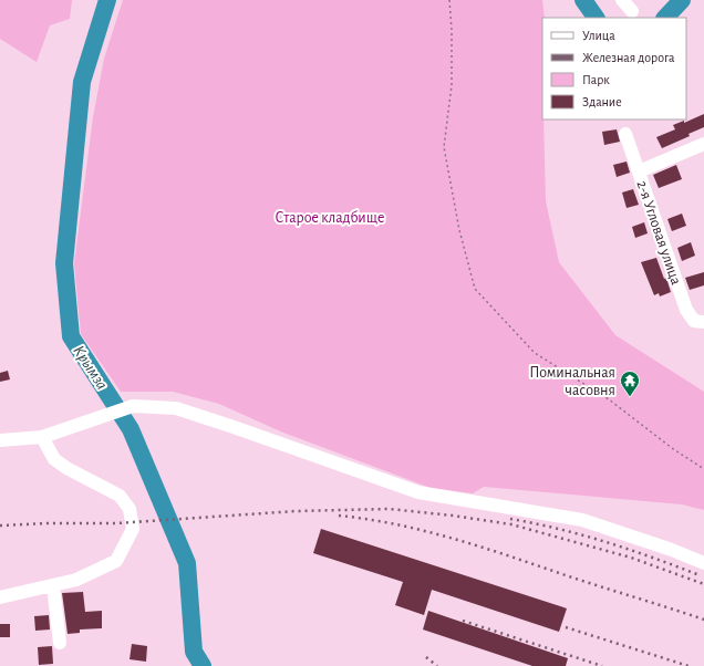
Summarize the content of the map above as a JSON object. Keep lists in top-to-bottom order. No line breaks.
{"streets":{"street":["2-я Угловая улица"]},"water":["Крымза"],"parks":["Старое кладбище"],"places":{"temple":["Поминальная часовня"]},"legend":["Улица","Железная дорога","Парк","Здание"]}
